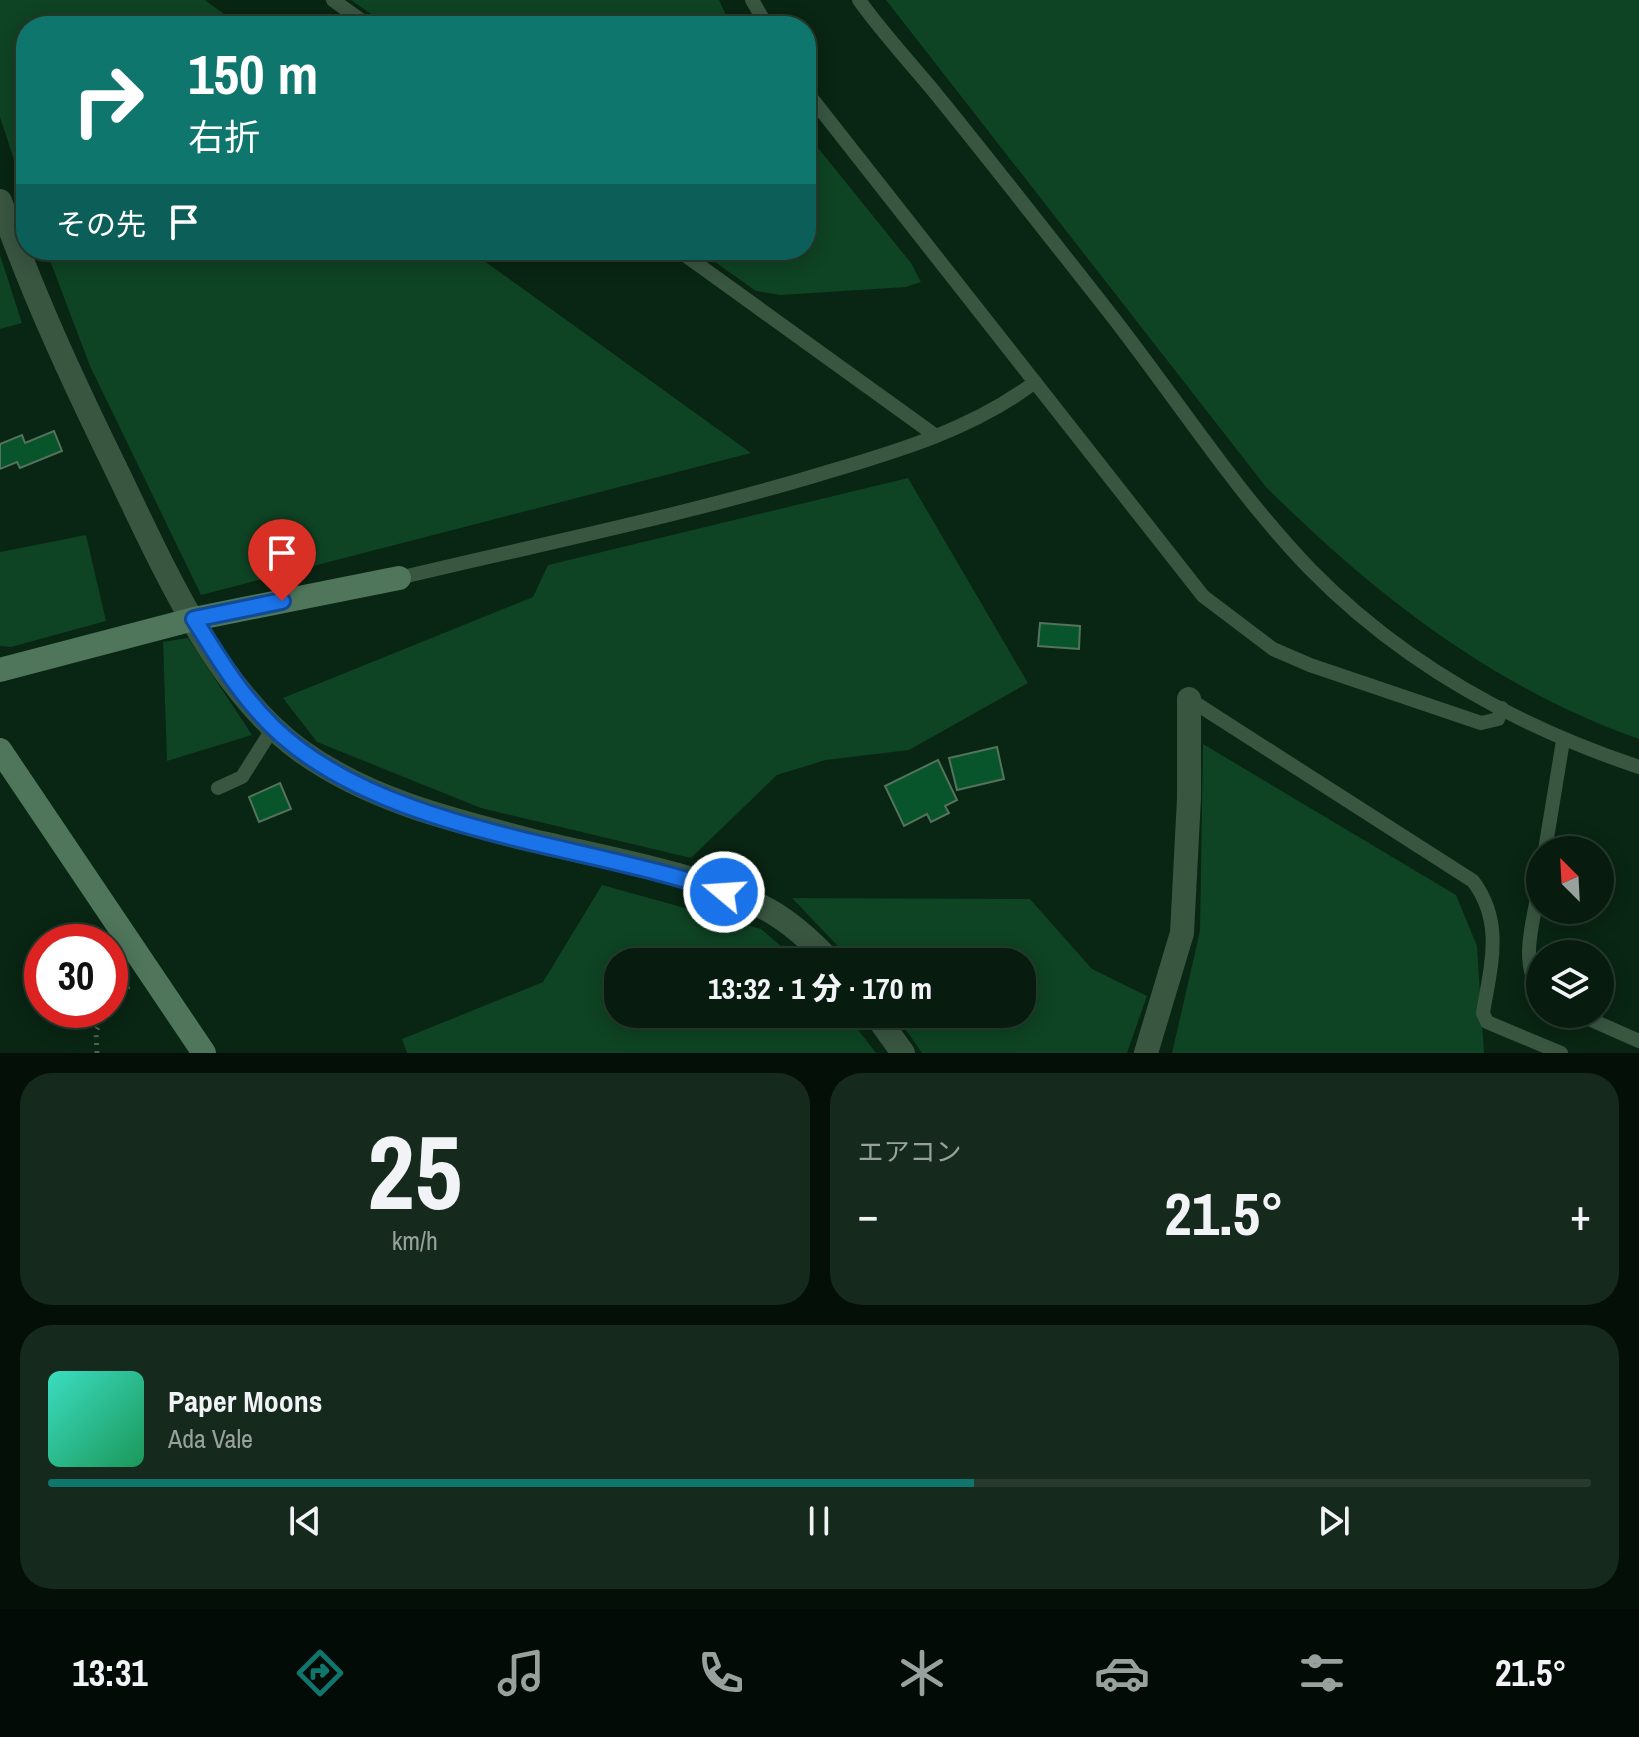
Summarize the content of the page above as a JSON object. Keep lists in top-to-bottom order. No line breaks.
{"north":"top left","page":{"turn":["150 m","右折"],"then":"その先","limit":"30","trip":"13:32 · 1 分 · 170 m","tile":[["25","km/h"],"エアコン"],"heat":["−","21.5°","+"],"song":["Paper Moons","Ada Vale"],"tabs":["13:31","21.5°"]}}
